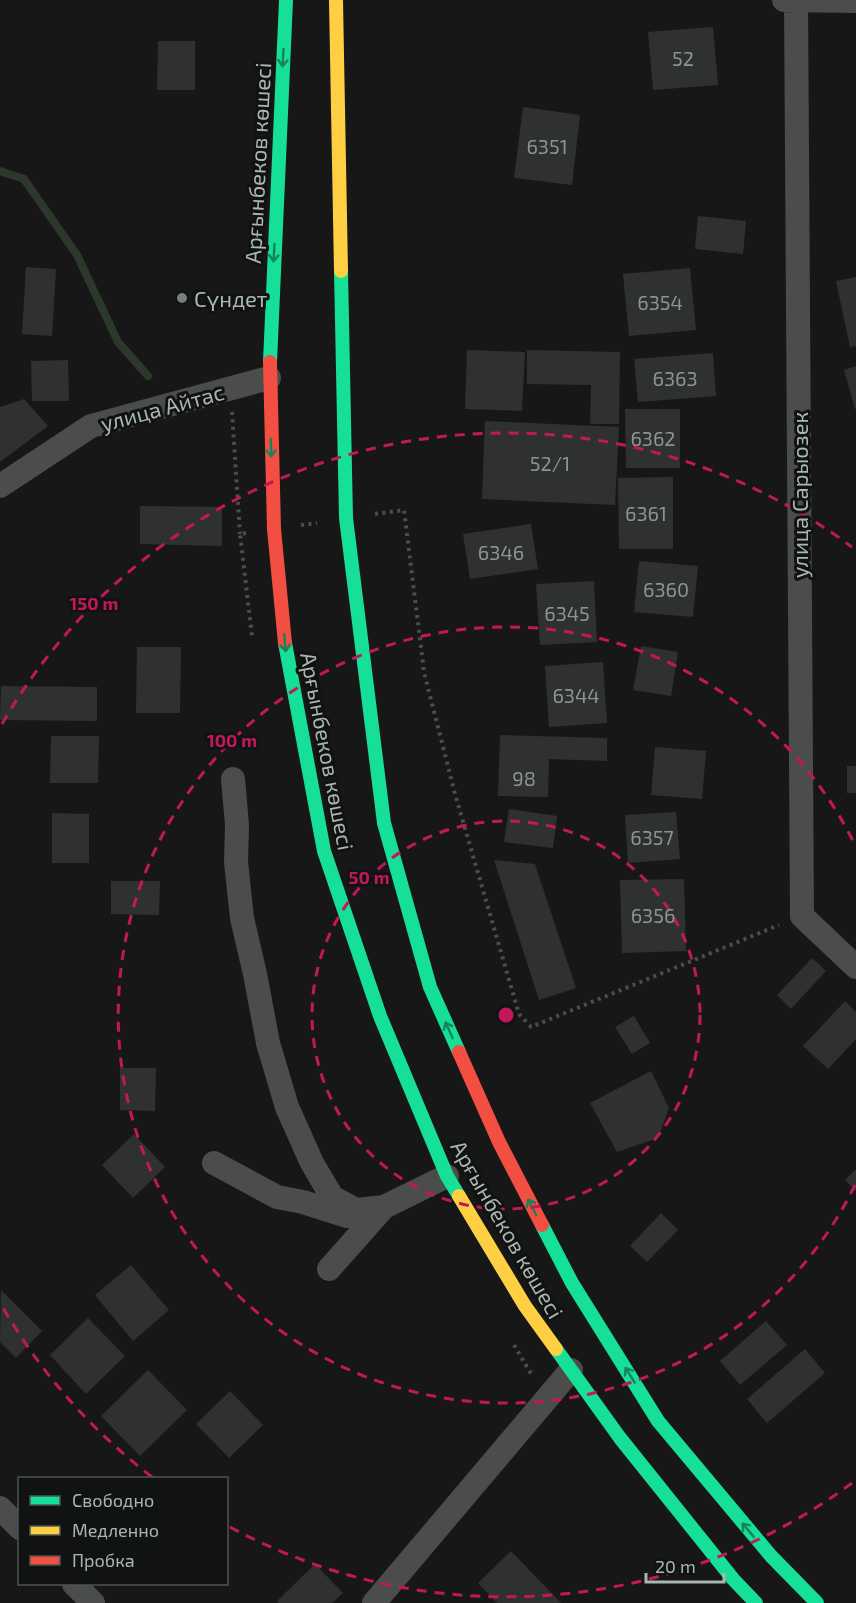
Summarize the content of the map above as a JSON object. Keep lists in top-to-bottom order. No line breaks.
{"streets":{"main road":["Арғынбеков көшесі"],"street":["улица Айтас","улица Сарыозек"]},"crossings":[["Арғынбеков көшесі","улица Айтас"]],"places":["Сүндет"],"house_numbers":["52","6351","6354","6363","6362","52/1","6361","6346","6360","6345","6344","98","6357","6356"],"legend":["Свободно","Медленно","Пробка"],"scale_bar":"20 m","rings":["150 m","100 m","50 m"]}
